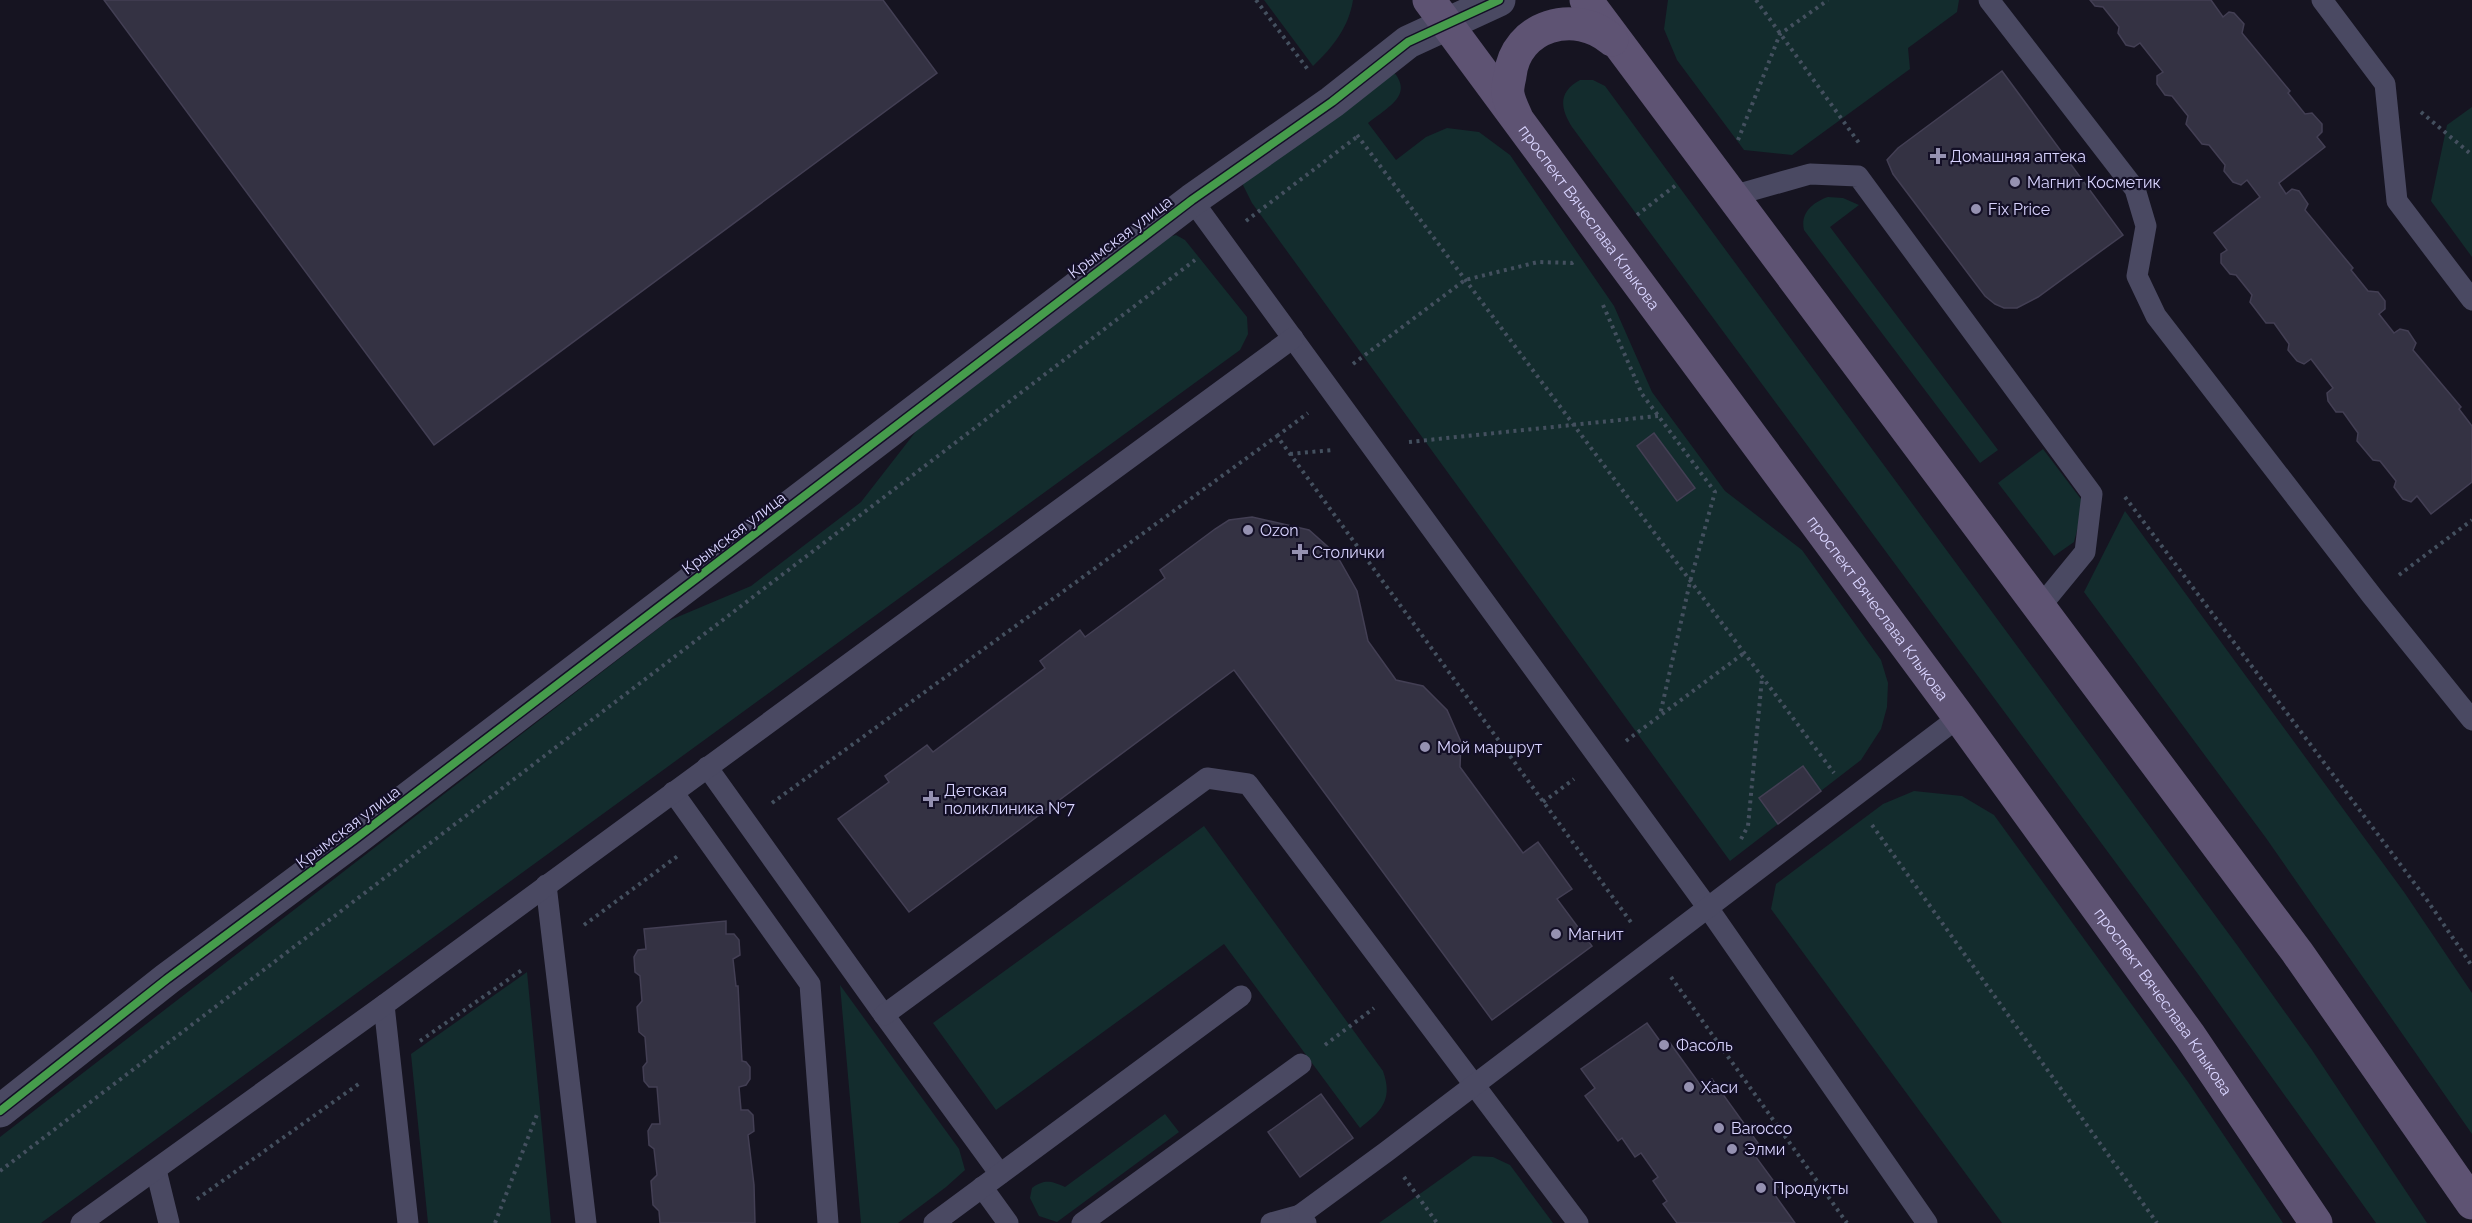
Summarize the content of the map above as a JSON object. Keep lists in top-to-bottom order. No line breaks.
{"streets":{"main road":["проспект Вячеслава Клыкова"],"street":["Крымская улица"]},"crossings":[["проспект Вячеслава Клыкова","Крымская улица"]],"places":{"health":["Домашняя аптека","Столички","Детская поликлиника №7"],"other":["Магнит Косметик","Fix Price","Ozon","Мой маршрут","Магнит","Фасоль","Хаси","Barocco","Элми","Продукты"]}}
